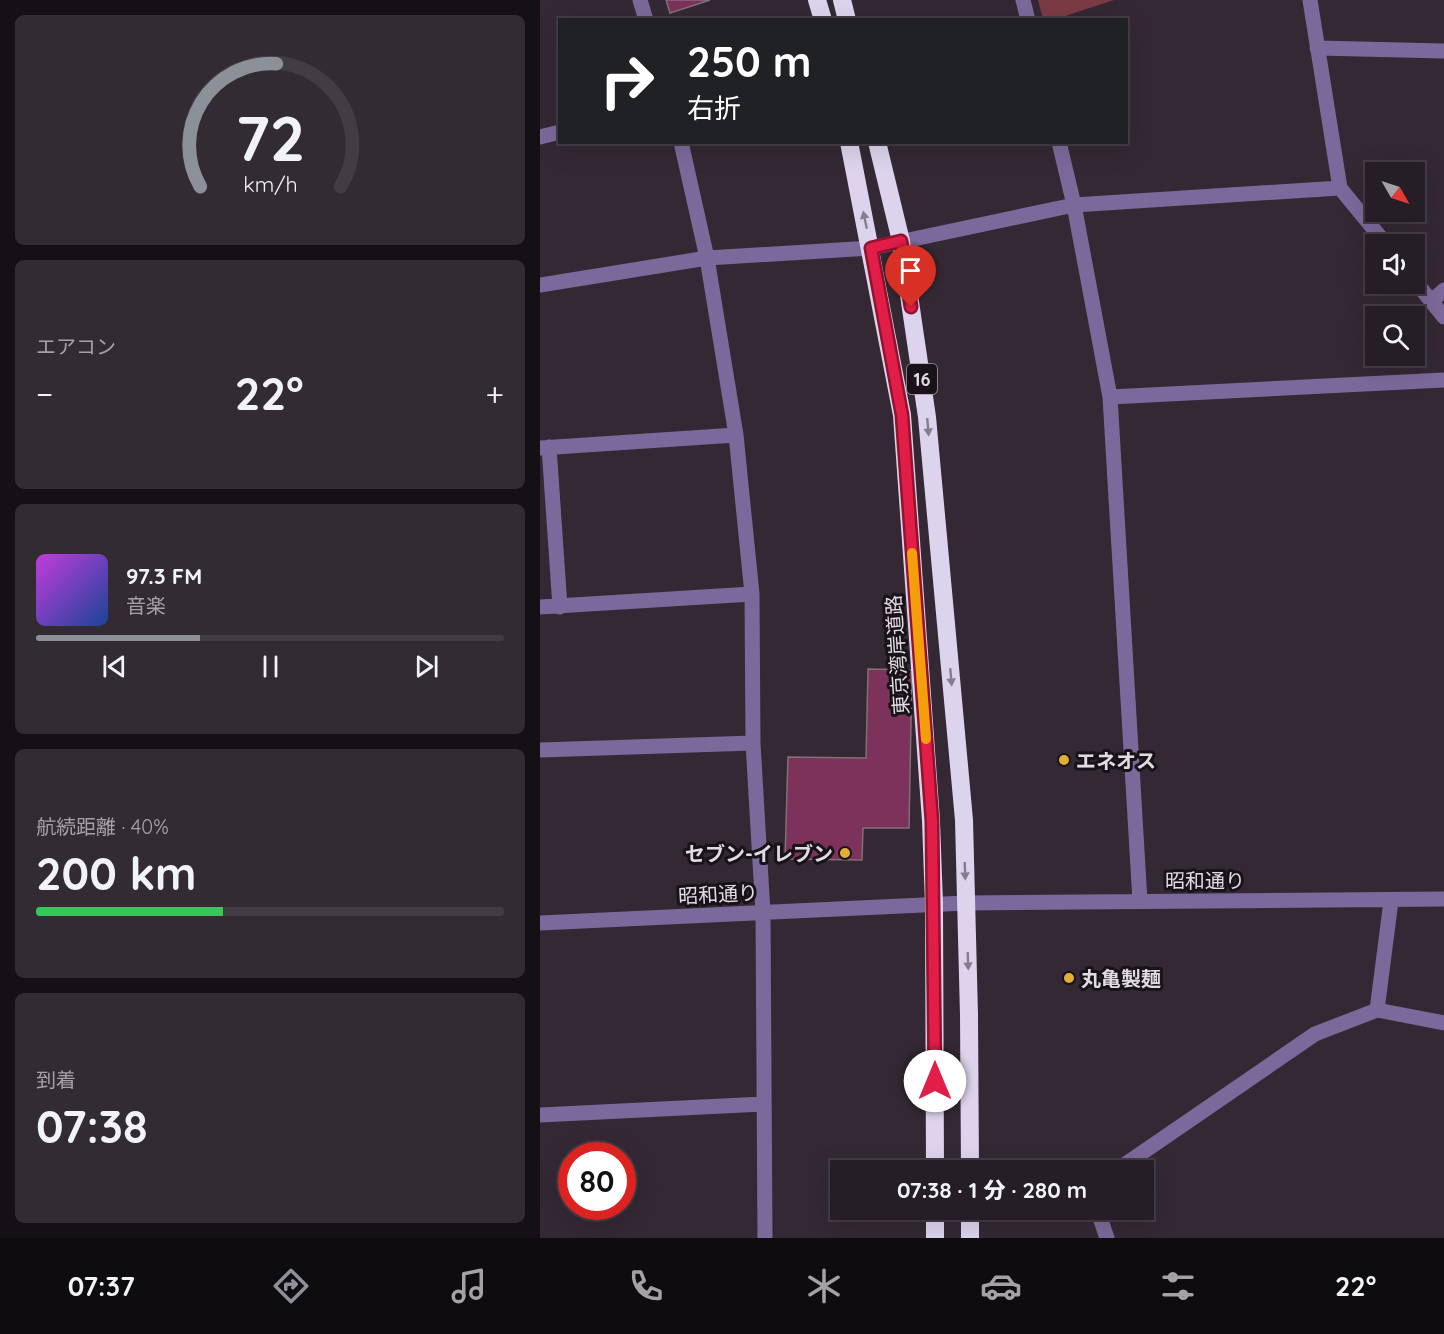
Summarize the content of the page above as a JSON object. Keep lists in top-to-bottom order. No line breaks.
{"streets":{"highway":["16","東京湾岸道路"],"street":["昭和通り"]},"crossings":[["16","昭和通り"],["東京湾岸道路","昭和通り"]],"places":["エネオス","セブン-イレブン","丸亀製麺"],"north":"bottom right","page":{"turn":["250 m","右折"],"tile":["エアコン",["航続距離 · 40%","200 km"],["到着","07:38"]],"heat":["−","22°","+"],"song":["97.3 FM","音楽"],"limit":"80","trip":"07:38 · 1 分 · 280 m","tabs":["07:37","22°"],"gauge":["72","km/h"]}}
